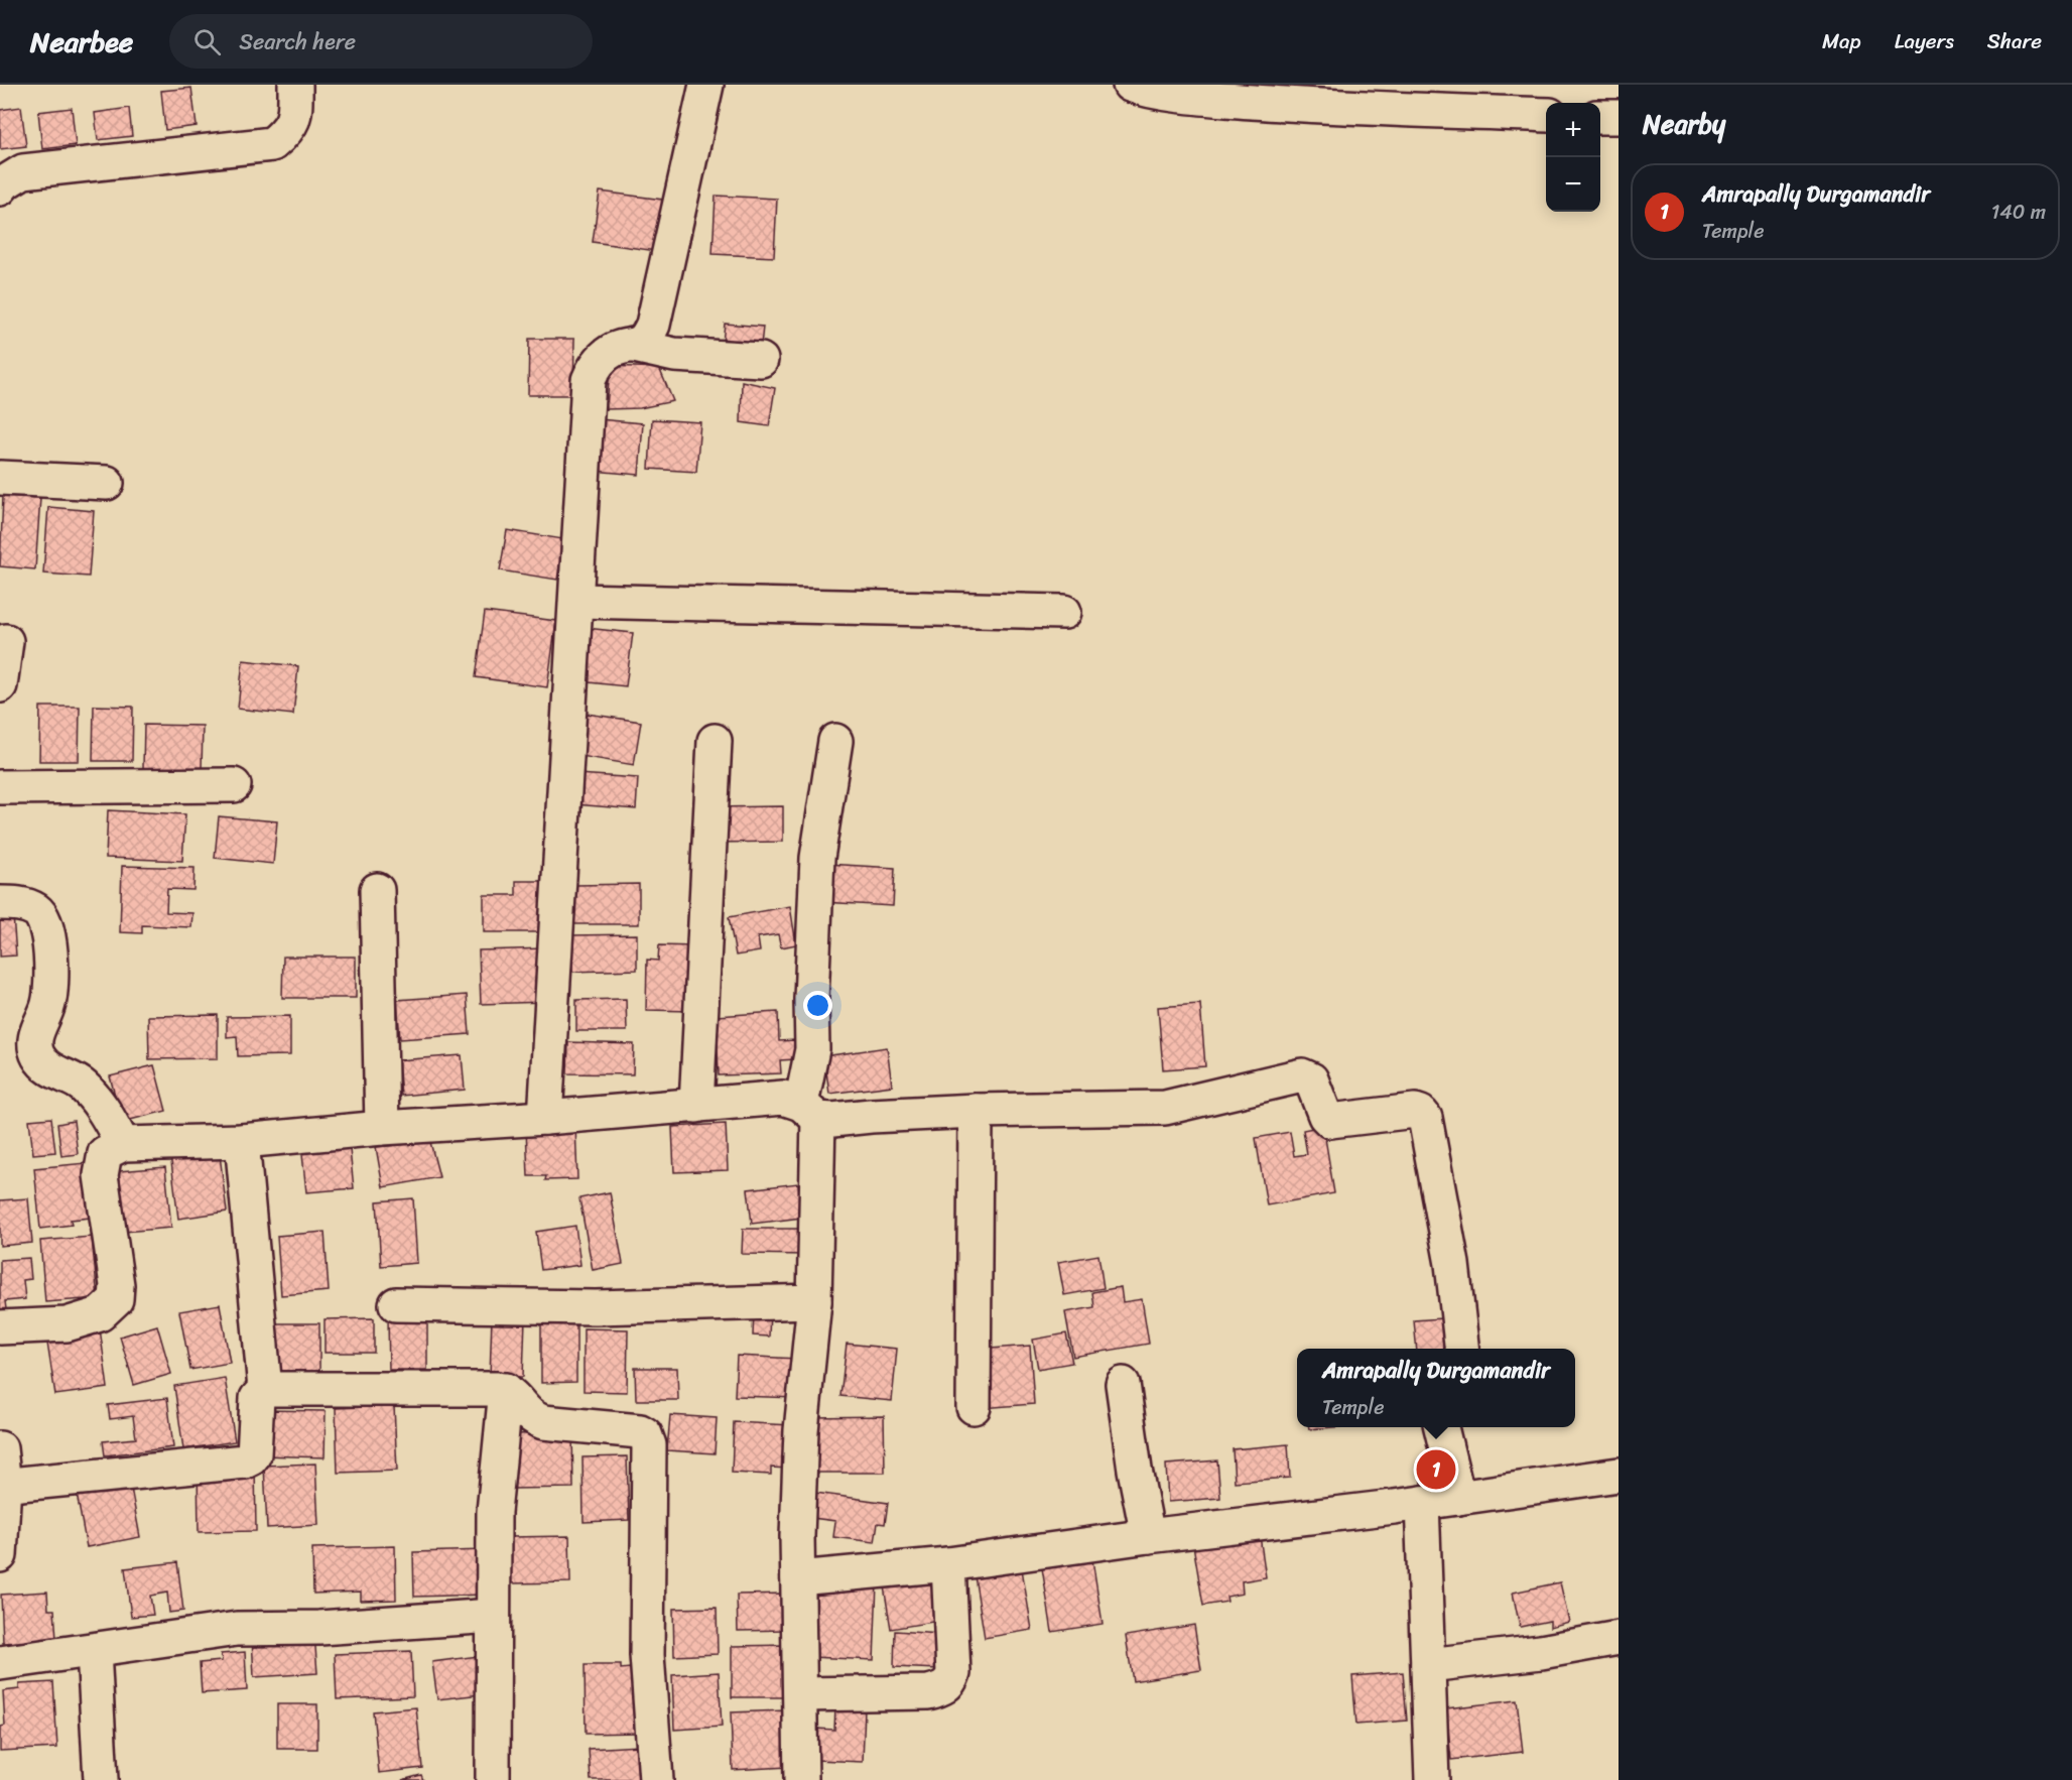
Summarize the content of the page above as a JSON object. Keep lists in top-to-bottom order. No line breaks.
{"page":{"header":"Nearbee","search":"Search here","nav":["Map","Layers","Share"],"heading":"Nearby","map_buttons":["+","−"],"list":[{"mark":"1","name":"Amrapally Durgamandir","note":"Temple","value":"140 m"}],"popup":["Amrapally Durgamandir","Temple"],"pins":"1"}}
